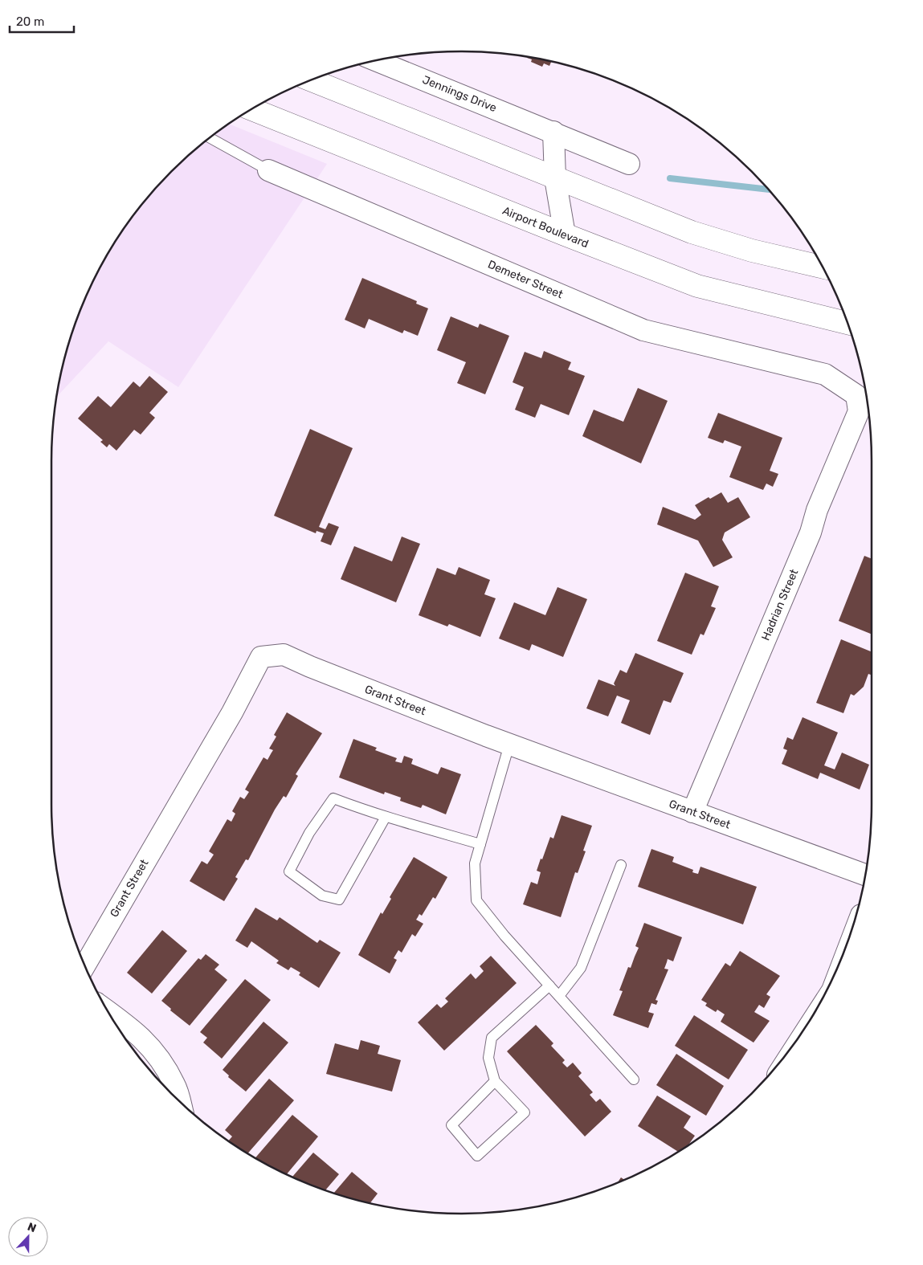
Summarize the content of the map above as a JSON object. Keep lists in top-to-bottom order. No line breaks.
{"streets":{"main road":["Airport Boulevard"],"street":["Jennings Drive","Demeter Street","Hadrian Street","Grant Street"]},"crossings":[["Demeter Street","Hadrian Street"],["Hadrian Street","Grant Street"]],"scale_bar":"20 m","north":"top"}
